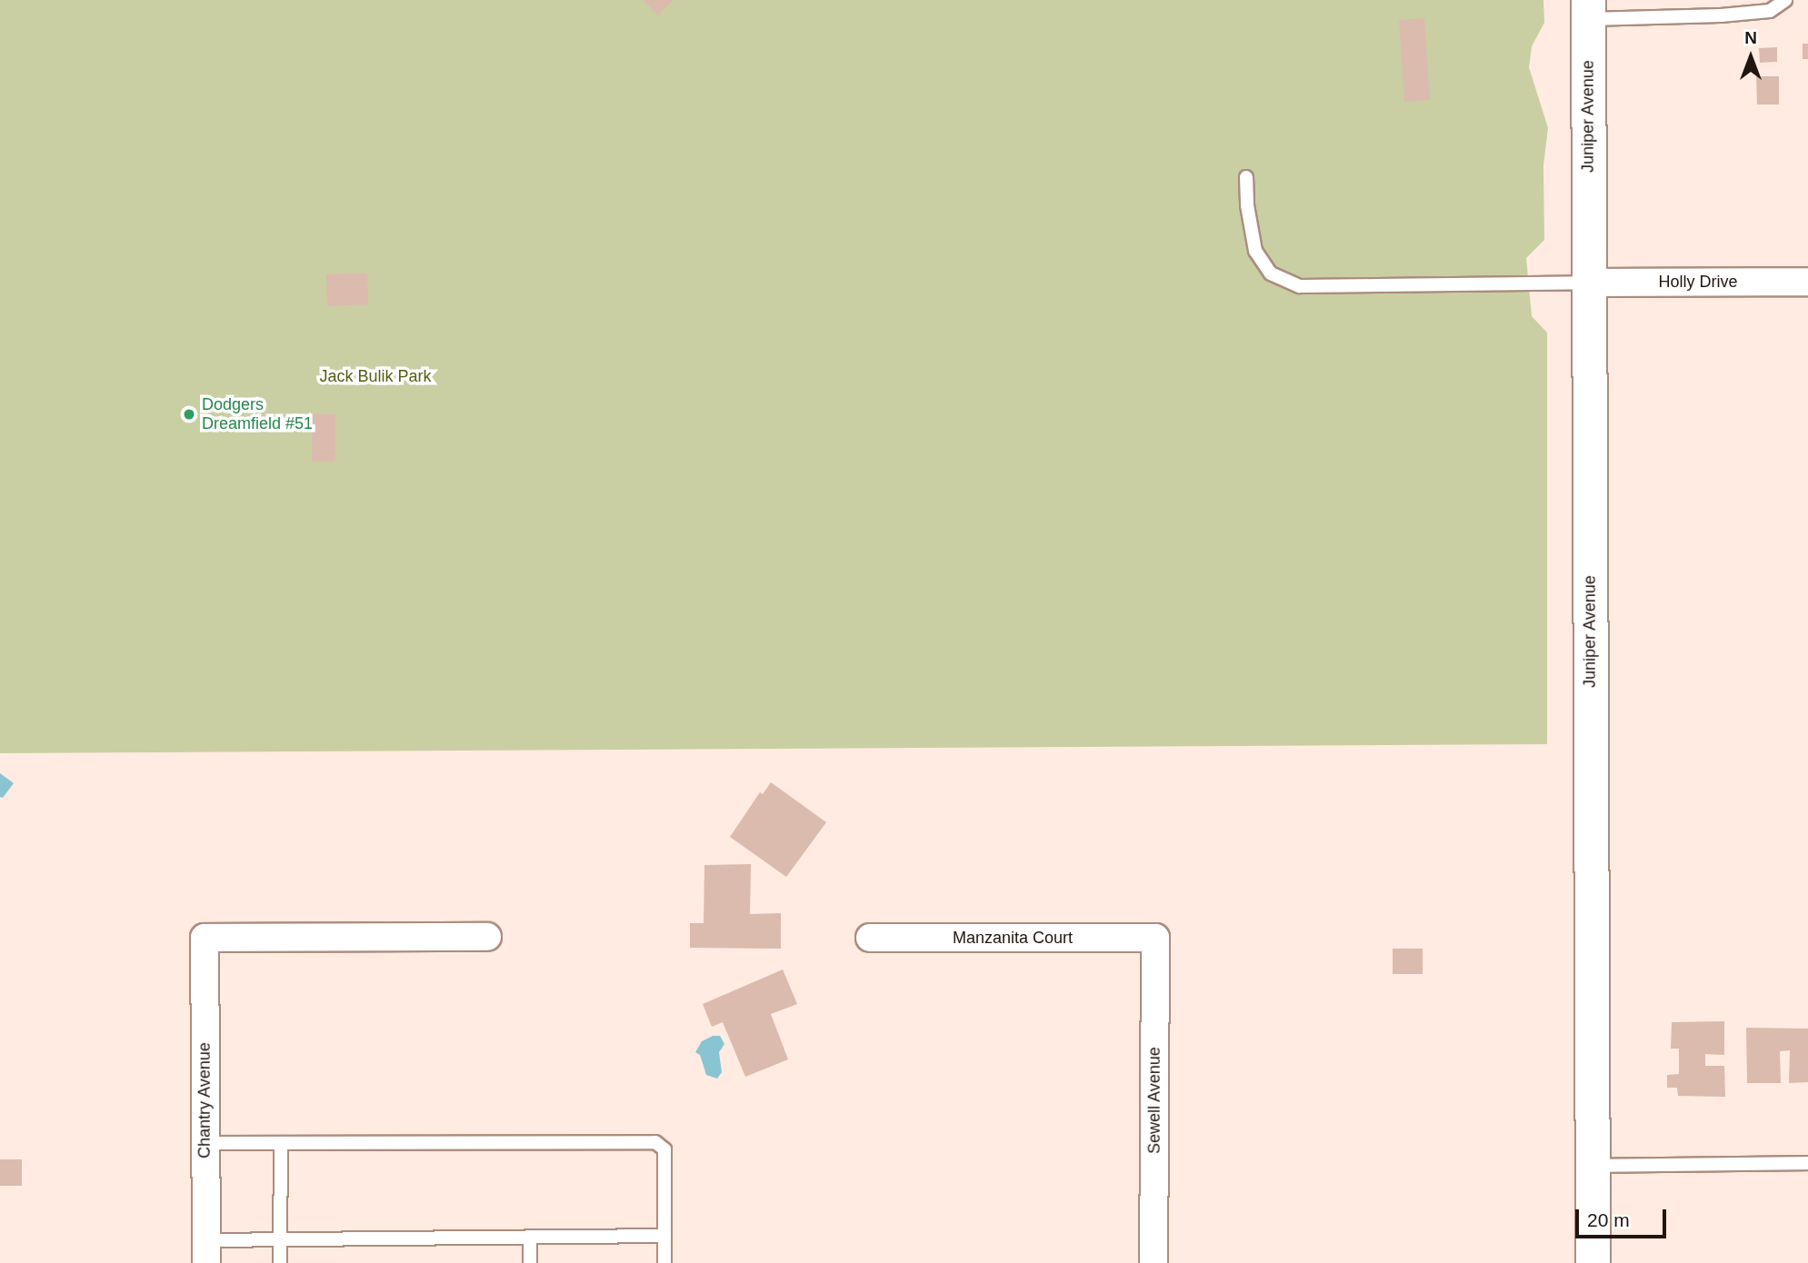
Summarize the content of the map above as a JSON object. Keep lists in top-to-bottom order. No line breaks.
{"streets":{"street":["Juniper Avenue","Holly Drive","Manzanita Court","Chantry Avenue","Sewell Avenue"]},"crossings":[["Juniper Avenue","Holly Drive"],["Manzanita Court","Sewell Avenue"]],"parks":["Jack Bulik Park"],"places":["Dodgers Dreamfield #51"],"scale_bar":"20 m","north":"top"}
